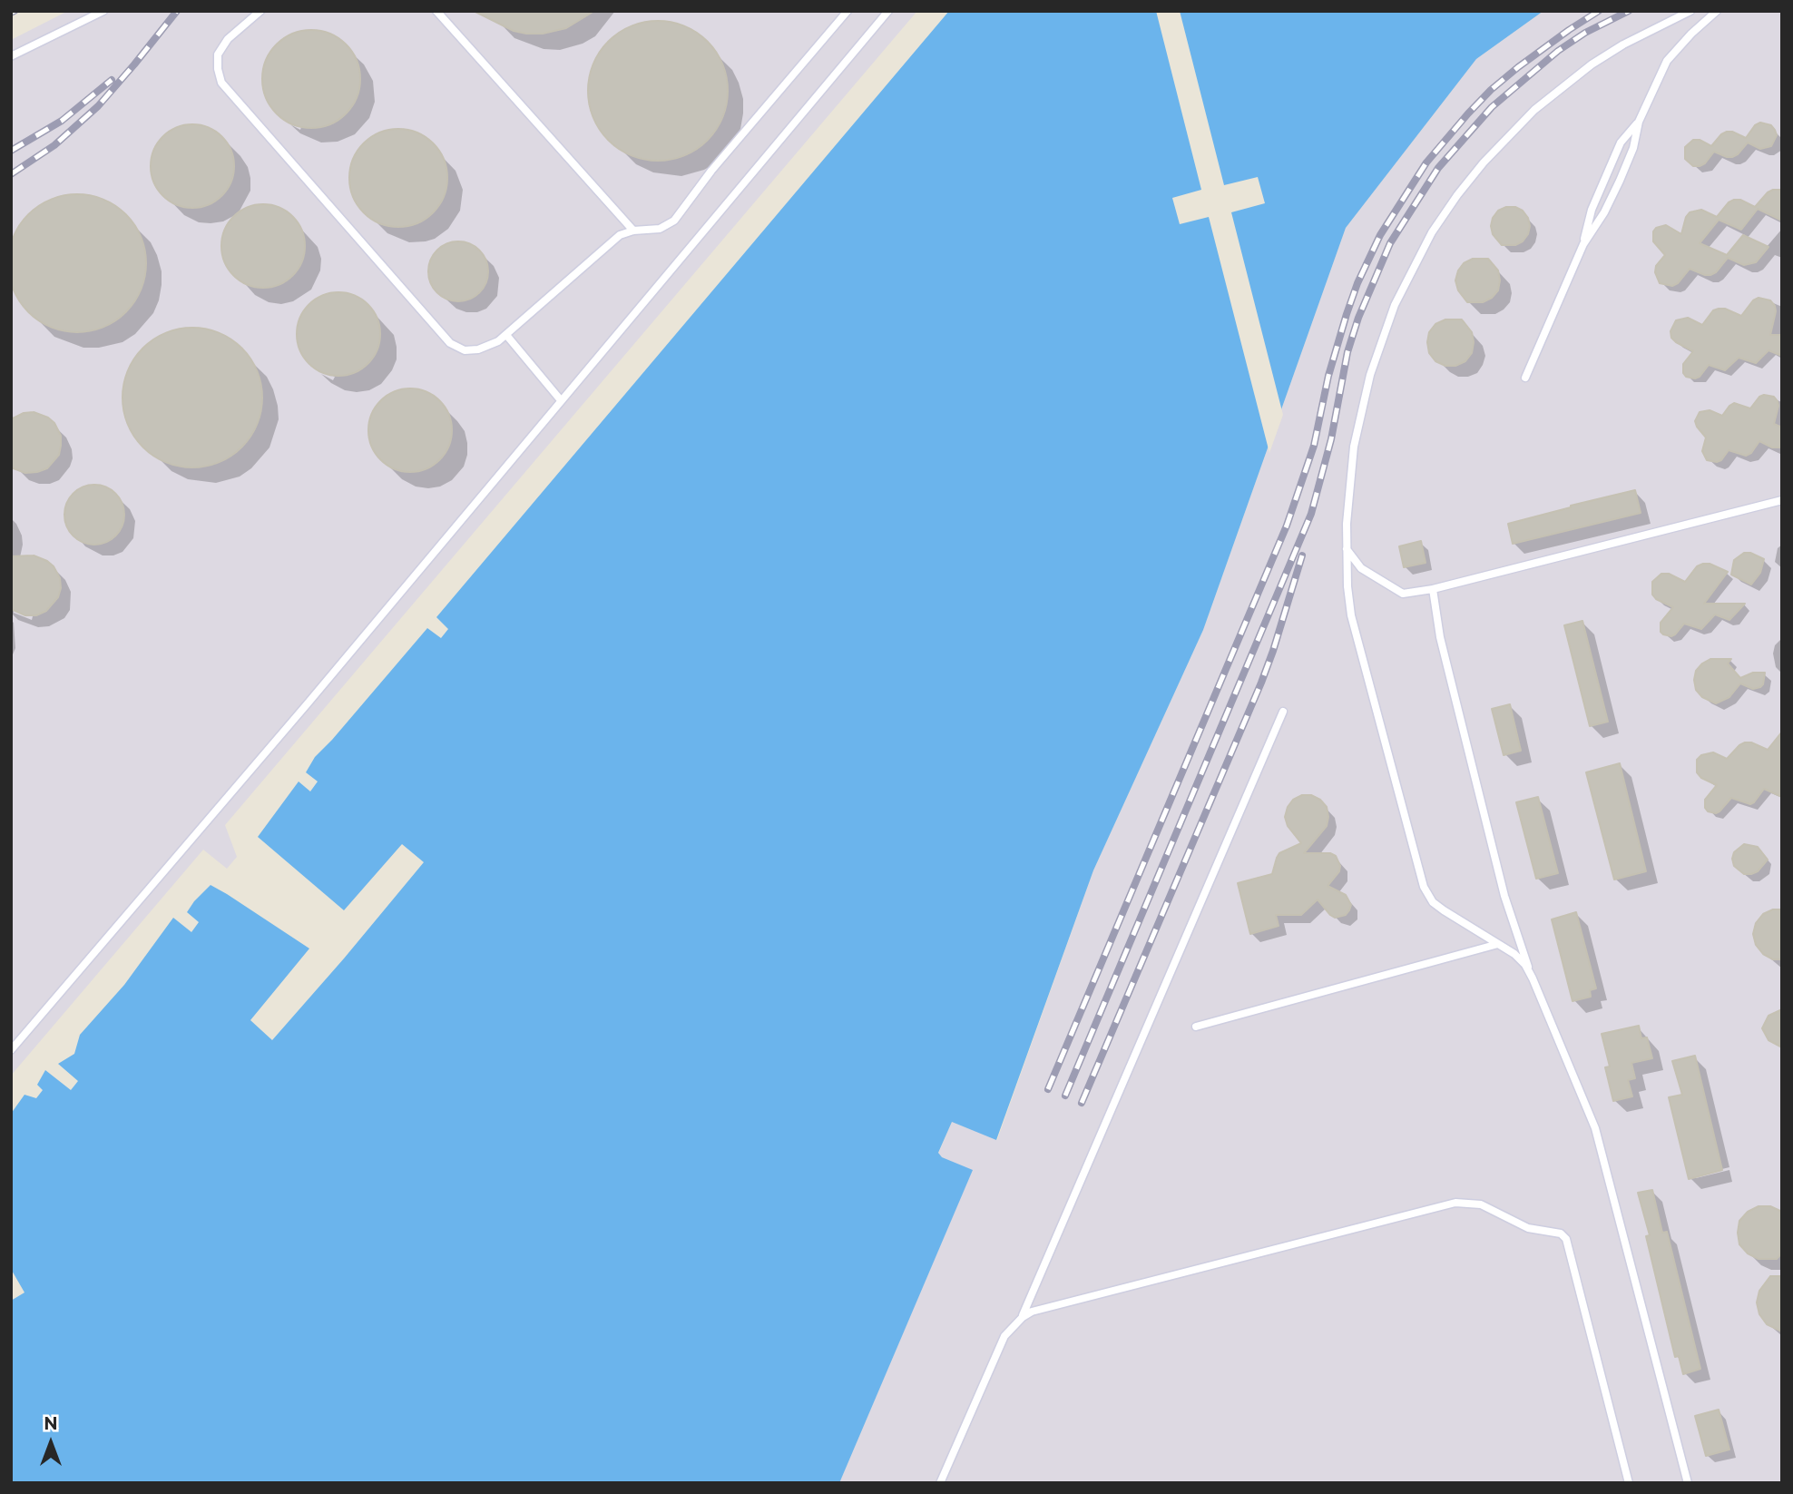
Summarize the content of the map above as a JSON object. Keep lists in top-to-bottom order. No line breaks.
{"north":"top"}
